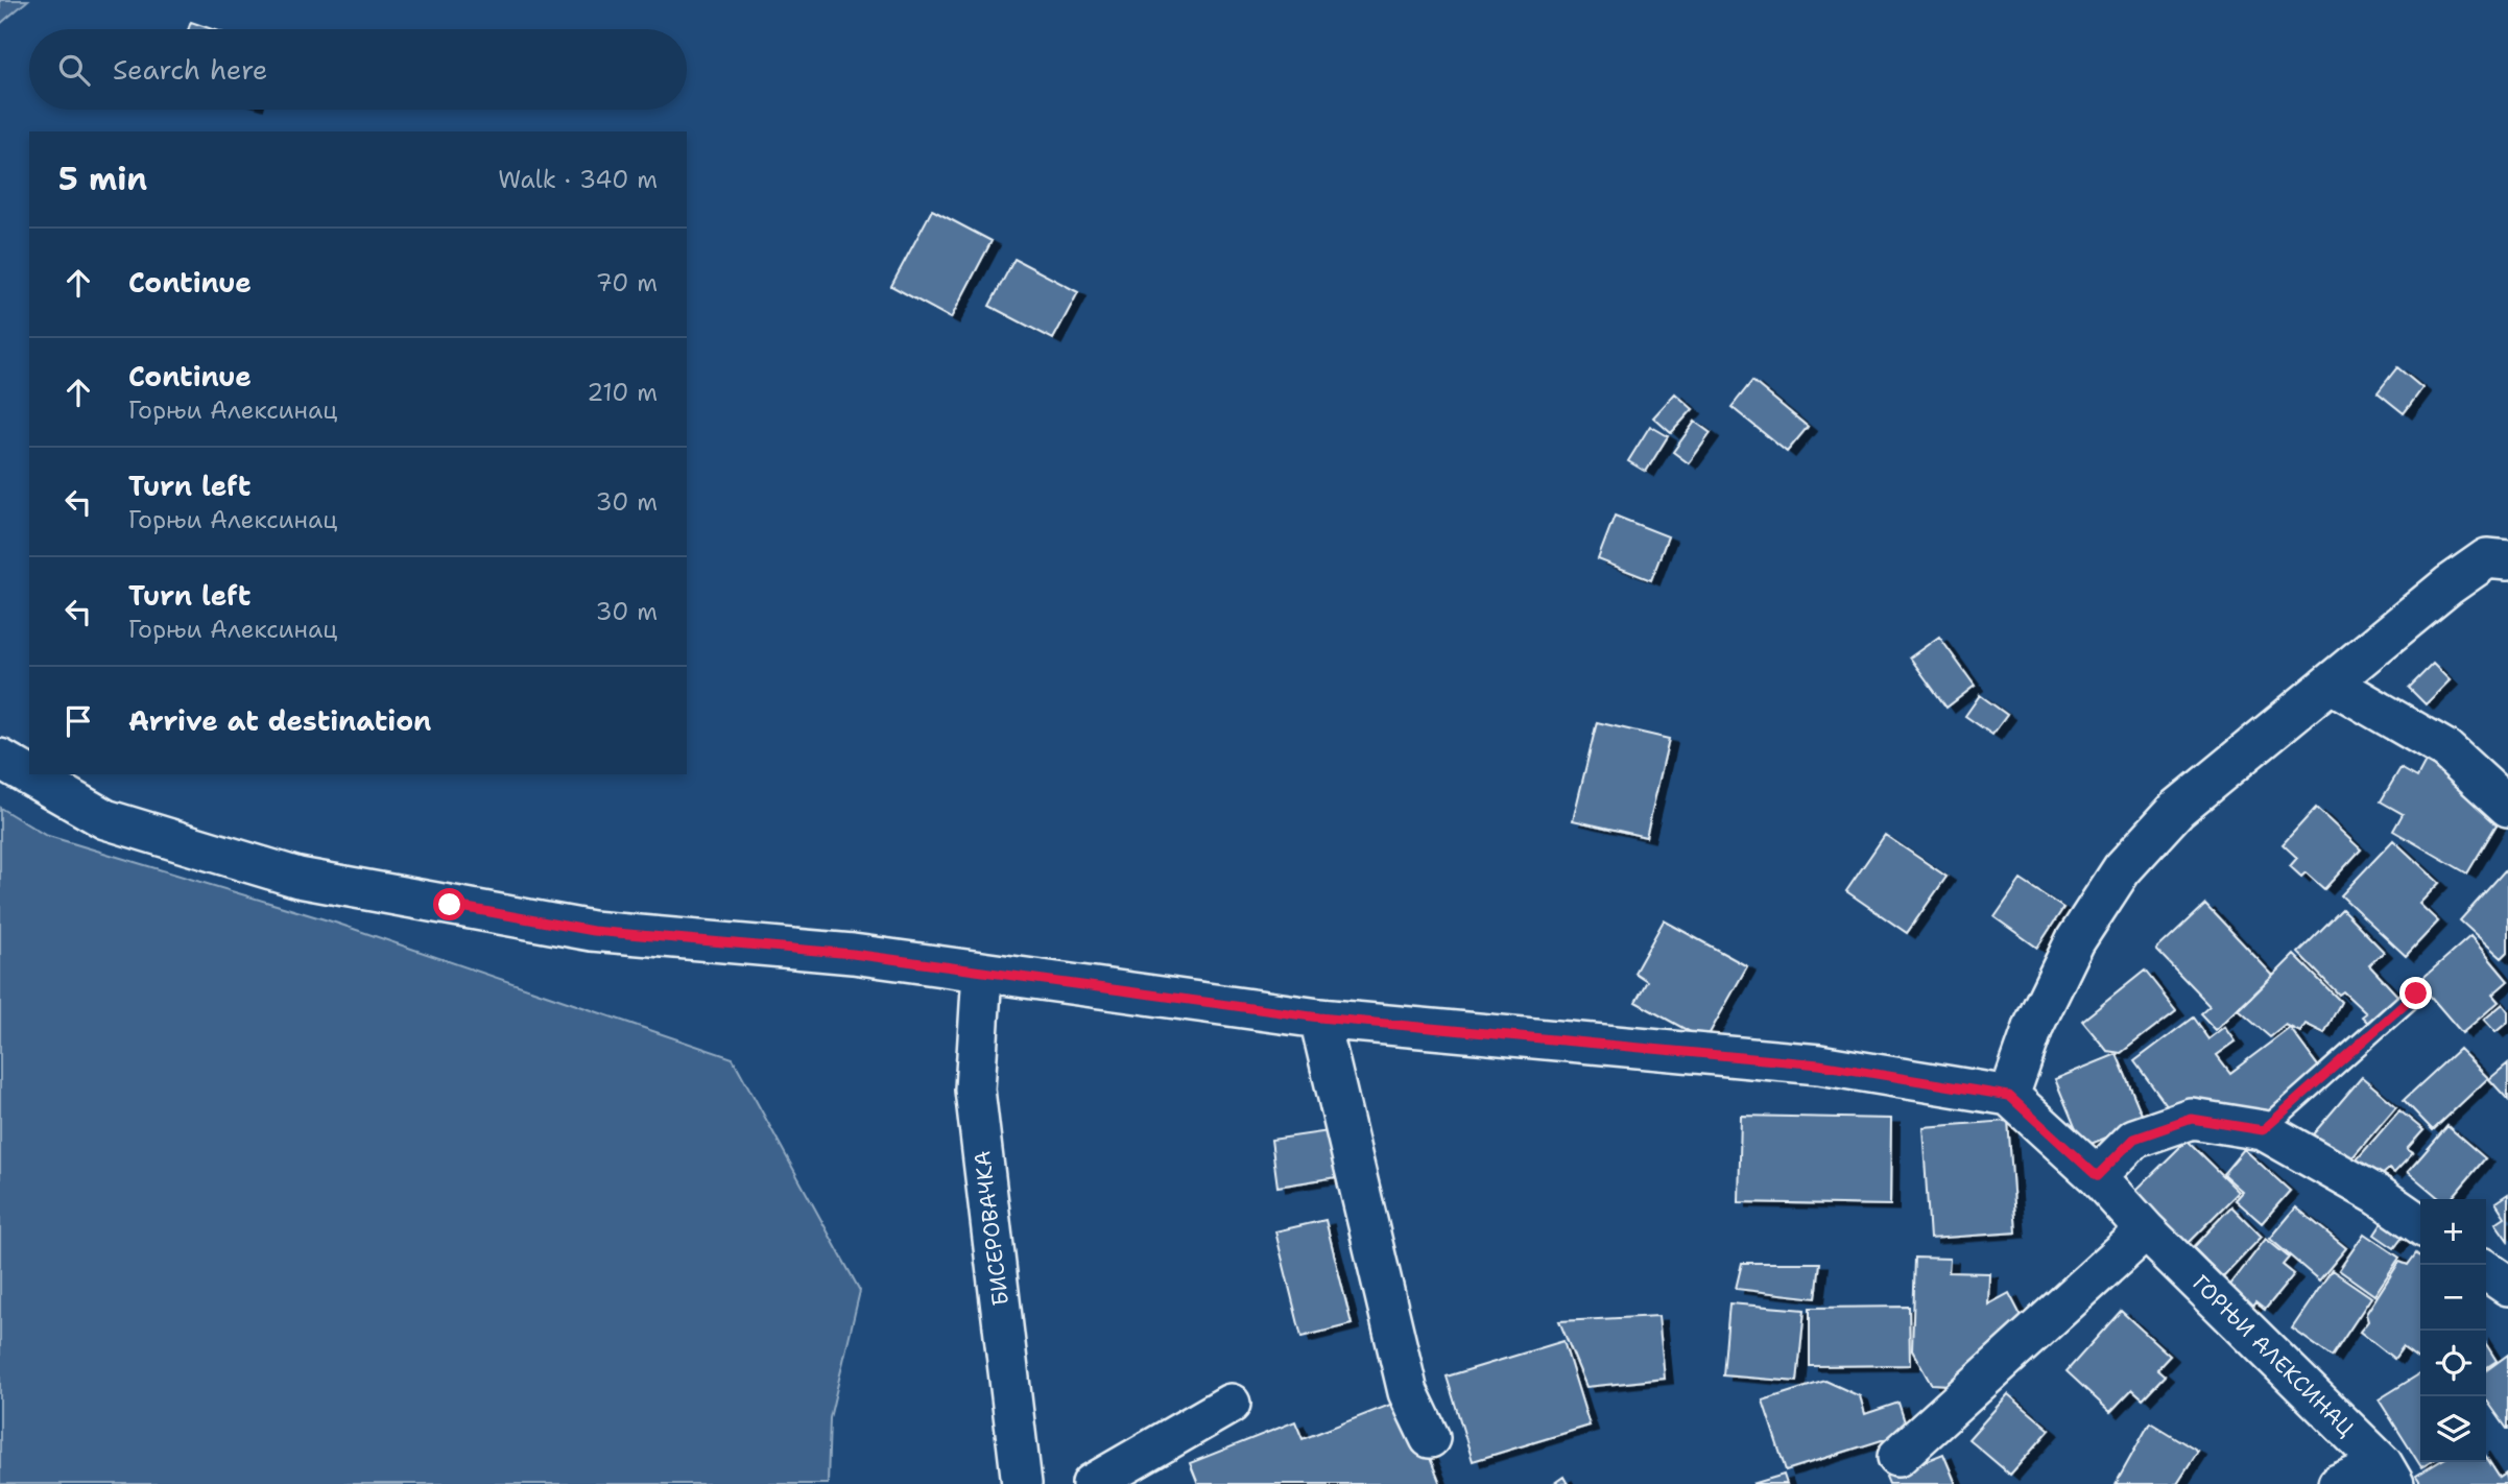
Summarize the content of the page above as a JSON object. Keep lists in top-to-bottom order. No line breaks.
{"streets":{"street":["БИСЕРОВАЧКА","ГОРЊИ АЛЕКСИНАЦ"]},"page":{"search":"Search here","heading":["5 min","Walk · 340 m"],"list":[["Continue","70 m"],["Continue","Горњи Алексинац","210 m"],["Turn left","Горњи Алексинац","30 m"],["Turn left","Горњи Алексинац","30 m"],"Arrive at destination"],"map_buttons":["+","−"]}}
